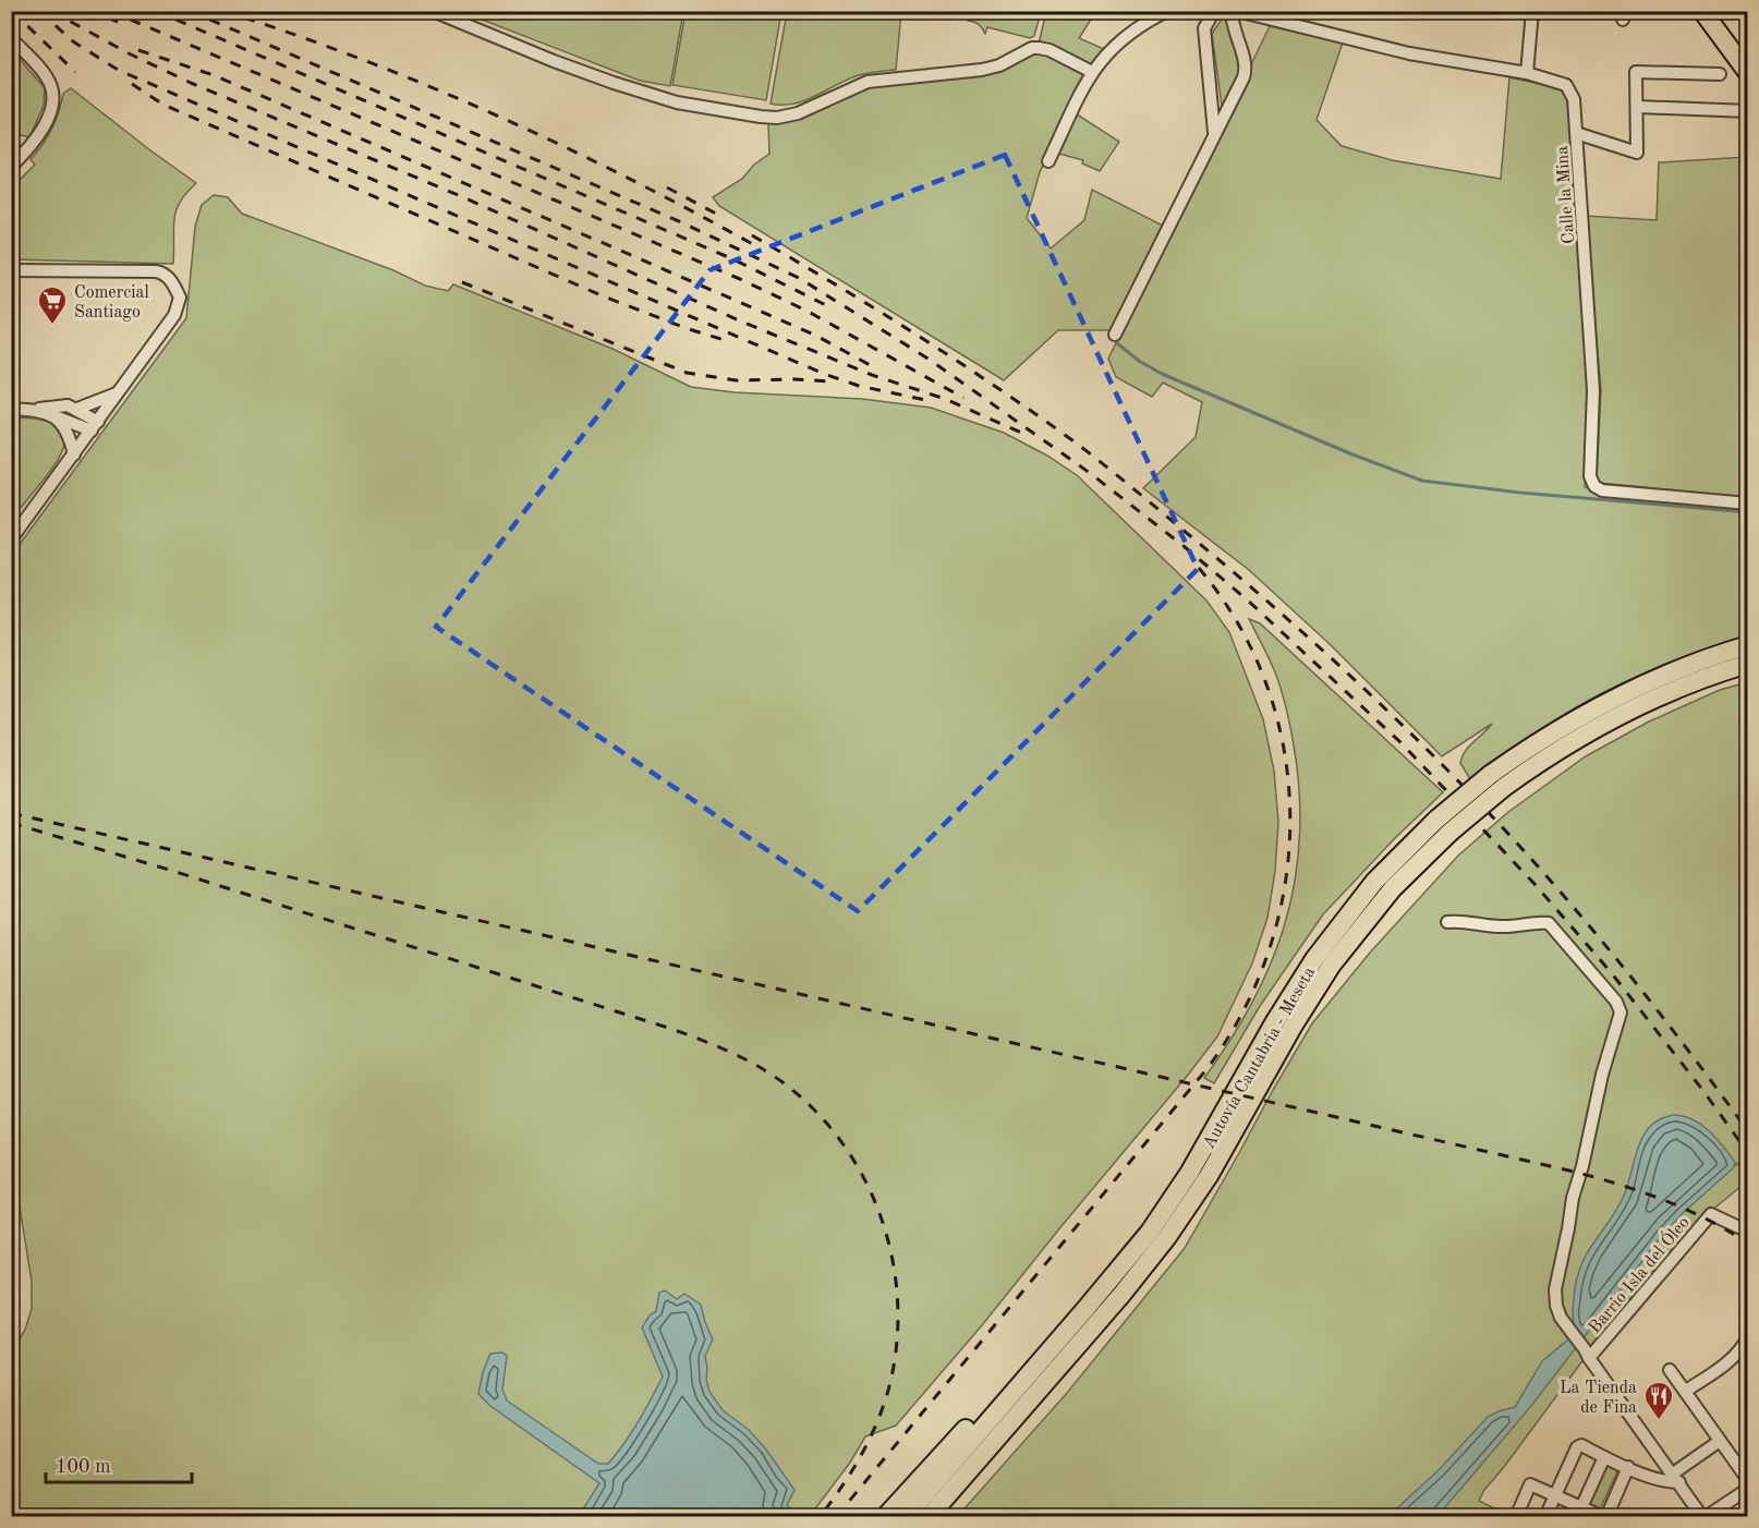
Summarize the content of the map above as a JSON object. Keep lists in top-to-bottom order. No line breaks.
{"streets":{"highway":["Autovía Cantabria - Meseta"],"street":["Calle la Mina","Barrio Isla del Óleo"]},"places":{"supermarket":["Comercial Santiago"],"restaurant":["La Tienda de Fina"]},"scale_bar":"100 m"}
